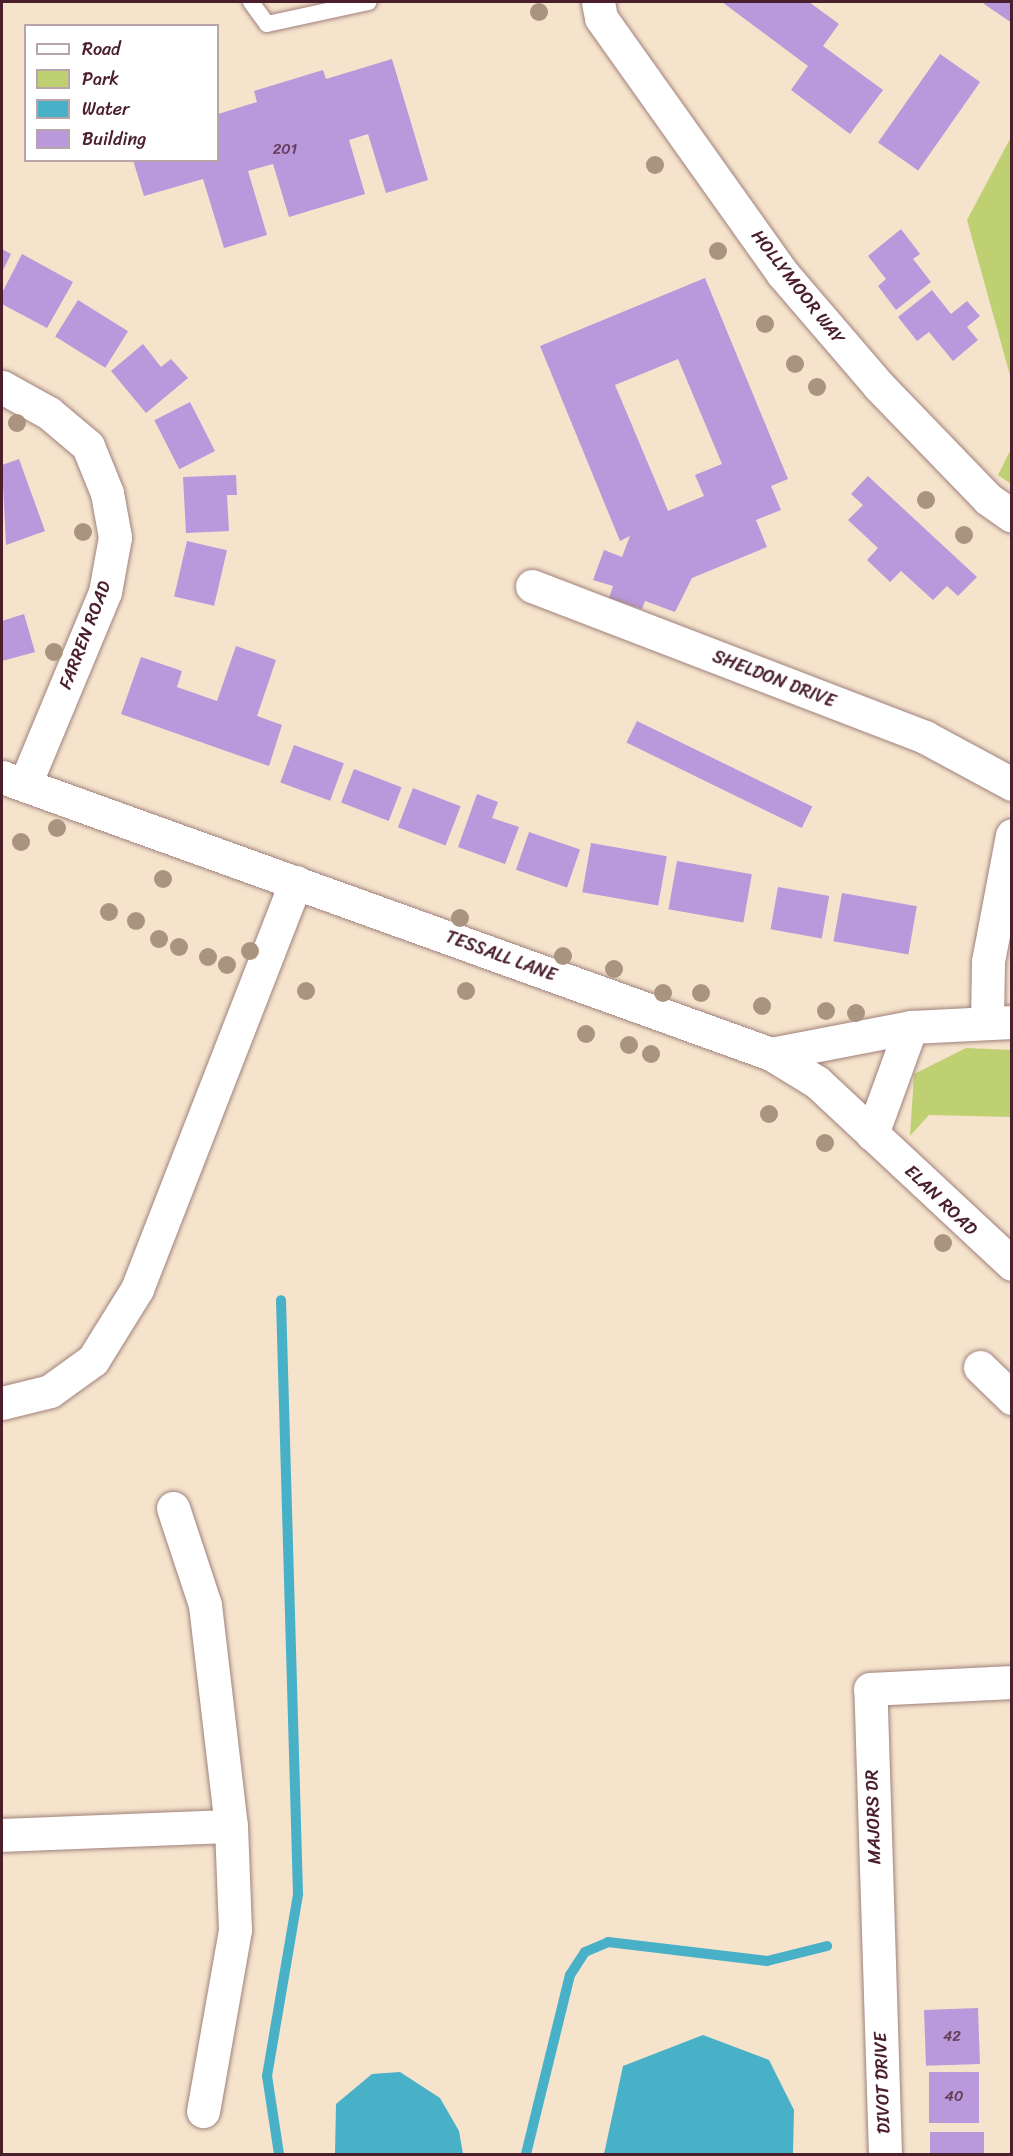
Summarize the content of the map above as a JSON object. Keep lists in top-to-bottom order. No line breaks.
{"streets":{"street":["HOLLYMOOR WAY","FARREN ROAD","SHELDON DRIVE","TESSALL LANE","ELAN ROAD","MAJORS DR","DIVOT DRIVE"]},"crossings":[["FARREN ROAD","TESSALL LANE"],["TESSALL LANE","ELAN ROAD"],["MAJORS DR","DIVOT DRIVE"]],"house_numbers":["201","42","40"],"legend":["Road","Park","Water","Building"]}
